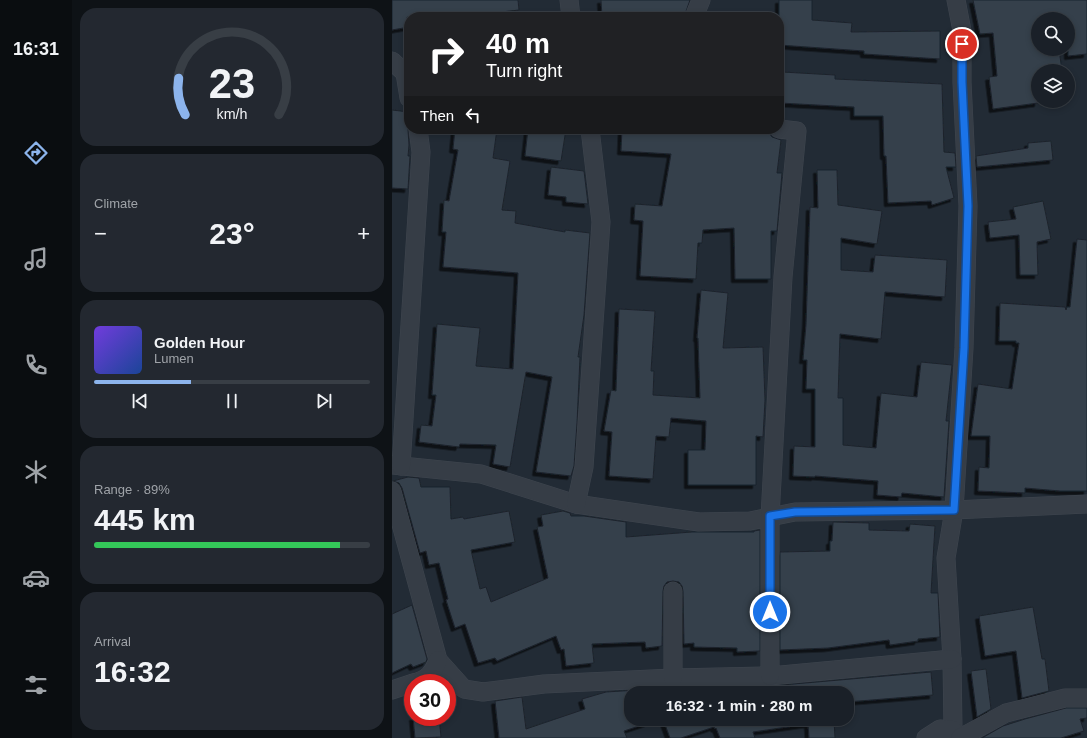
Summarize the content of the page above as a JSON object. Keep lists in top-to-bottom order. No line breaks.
{"page":{"tabs":"16:31","turn":["40 m","Turn right"],"then":"Then","tile":["Climate",["Range · 89%","445 km"],["Arrival","16:32"]],"heat":["−","23°","+"],"song":["Golden Hour","Lumen"],"limit":"30","trip":"16:32 · 1 min · 280 m","gauge":["23","km/h"]}}
